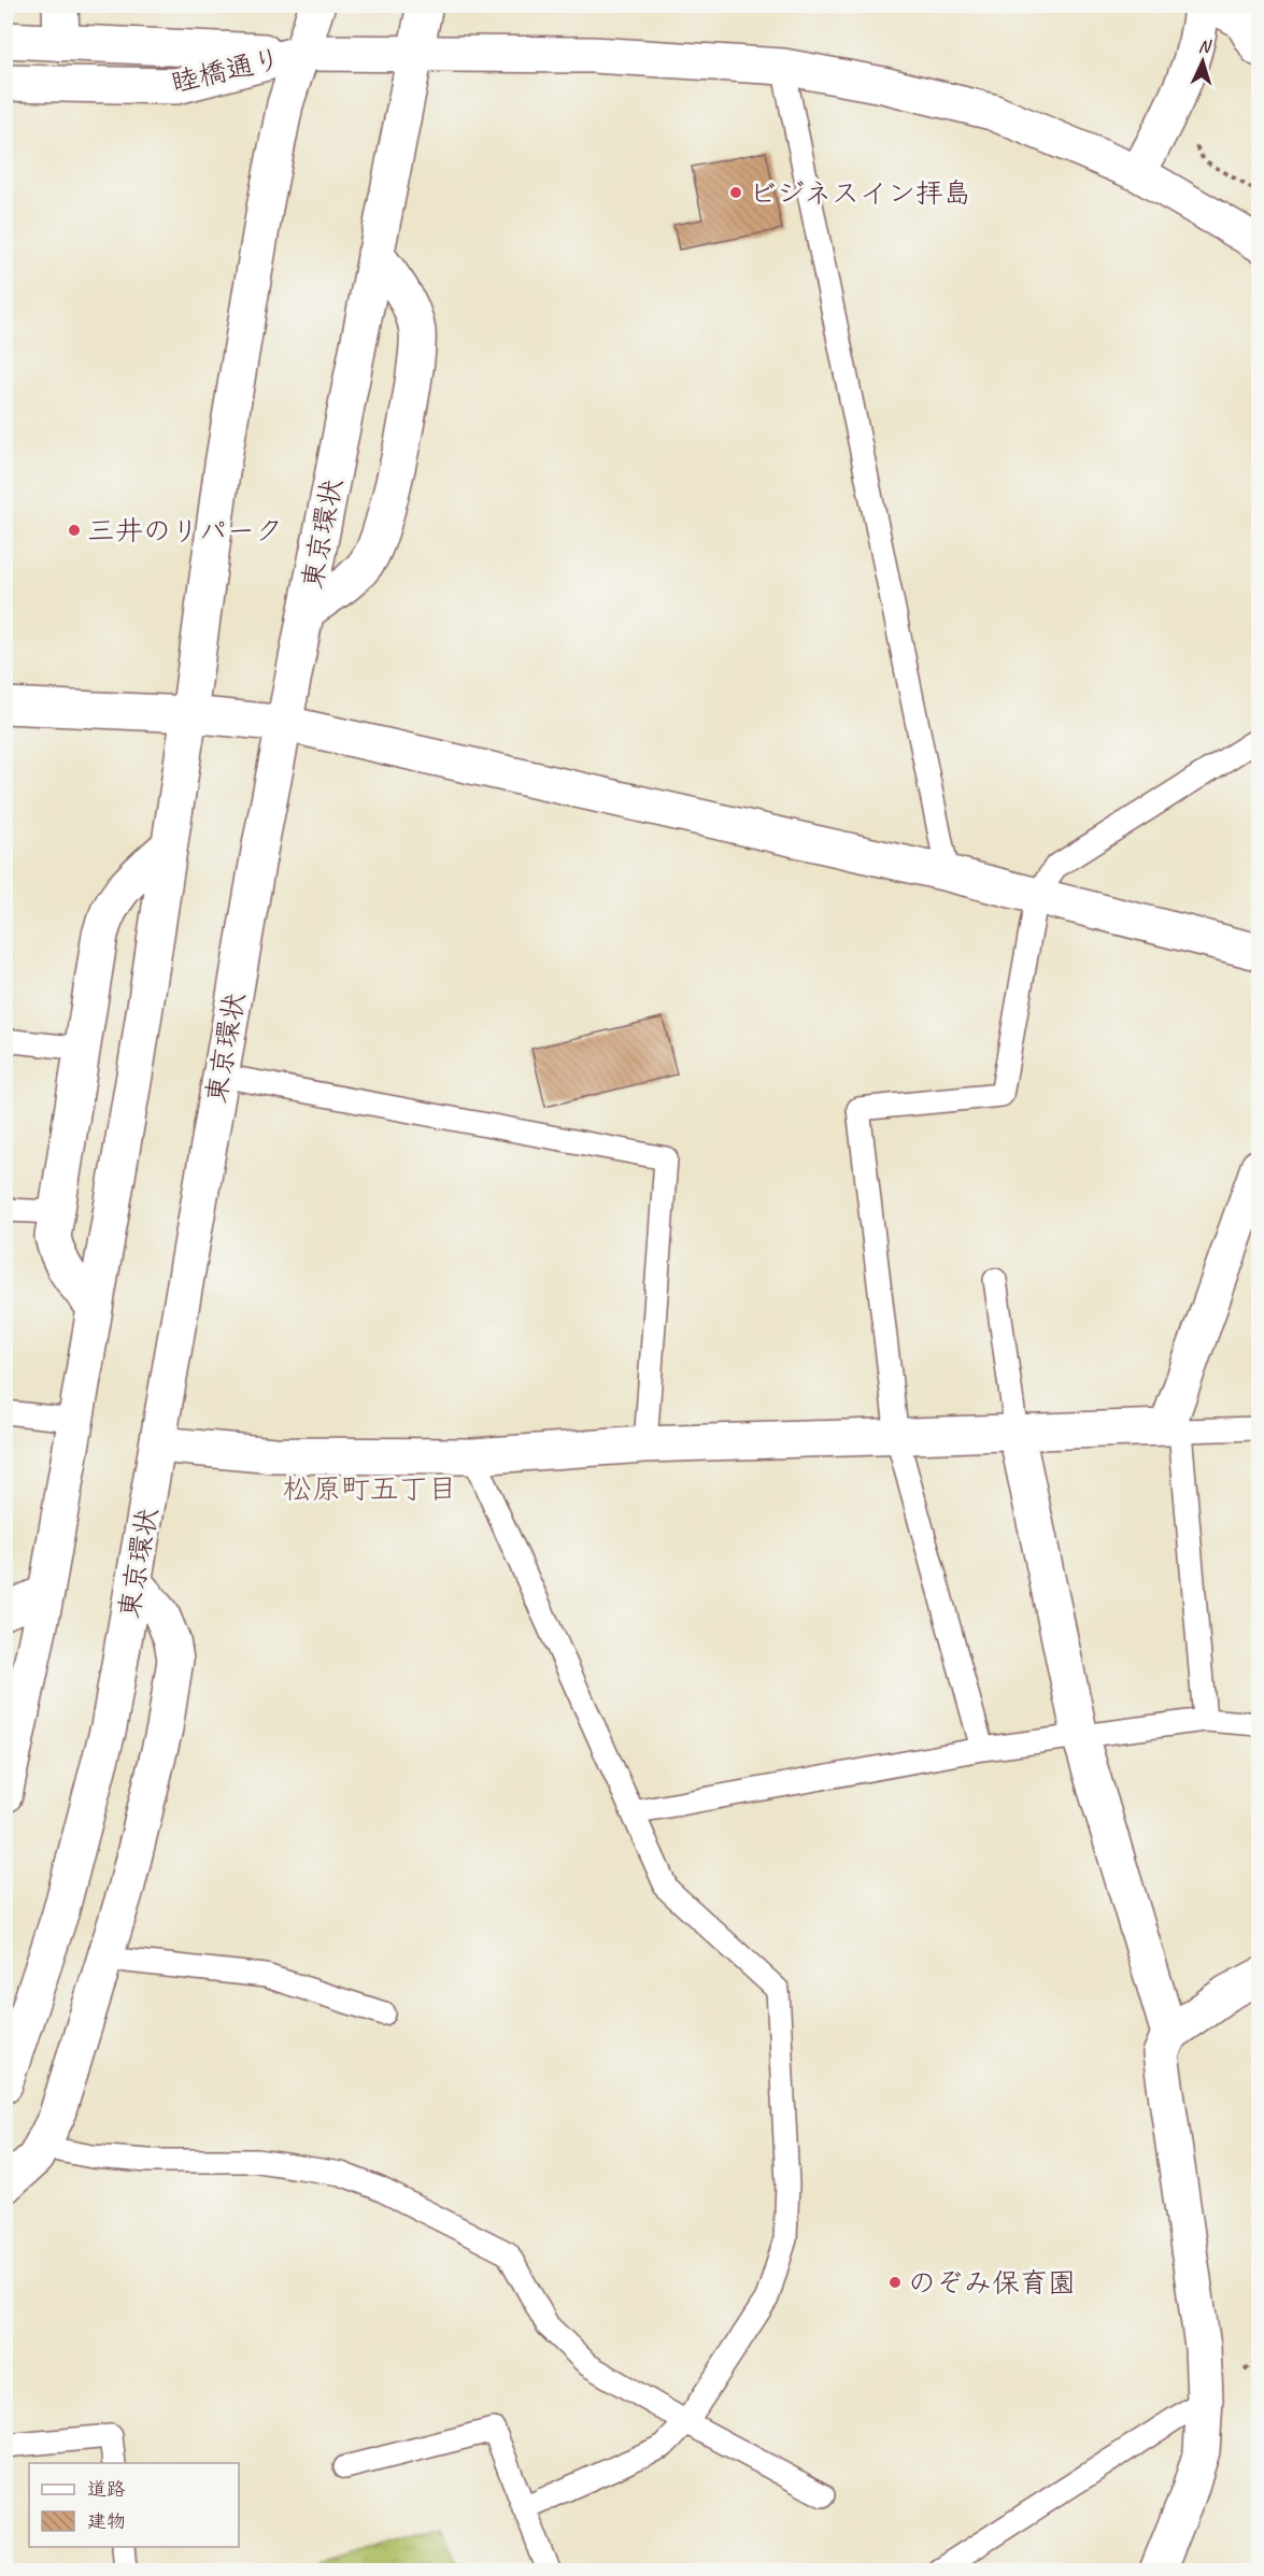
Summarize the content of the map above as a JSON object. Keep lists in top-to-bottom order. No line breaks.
{"streets":{"main road":["睦橋通り","東京環状"]},"districts":["松原町五丁目"],"places":["ビジネスイン拝島","三井のリパーク","のぞみ保育園"],"legend":["道路","建物"],"north":"top"}
